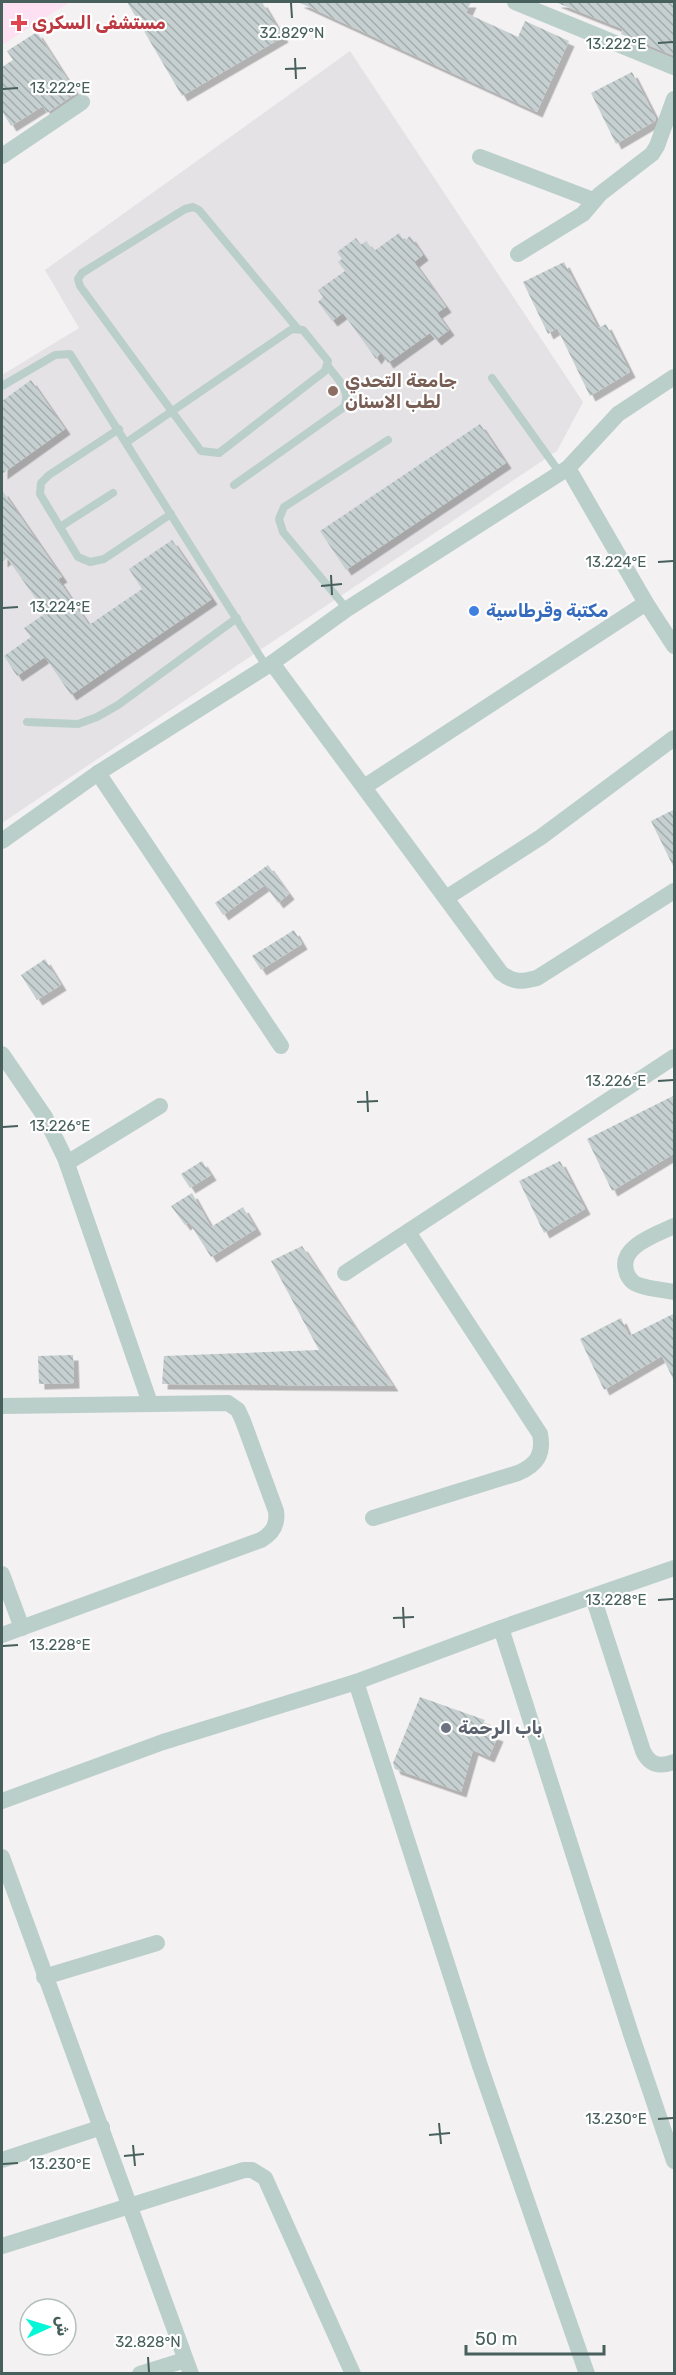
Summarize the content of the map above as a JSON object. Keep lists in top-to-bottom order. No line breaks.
{"places":{"health":["مستشفى السكرى"],"other":["جامعة التحدي لطب الاسنان","مكتبة وقرطاسية","باب الرحمة"]},"scale_bar":"50 m","north":"right","coordinates":["32.829°N","13.222°E","13.224°E","13.226°E","13.228°E","13.230°E","32.828°N"]}
